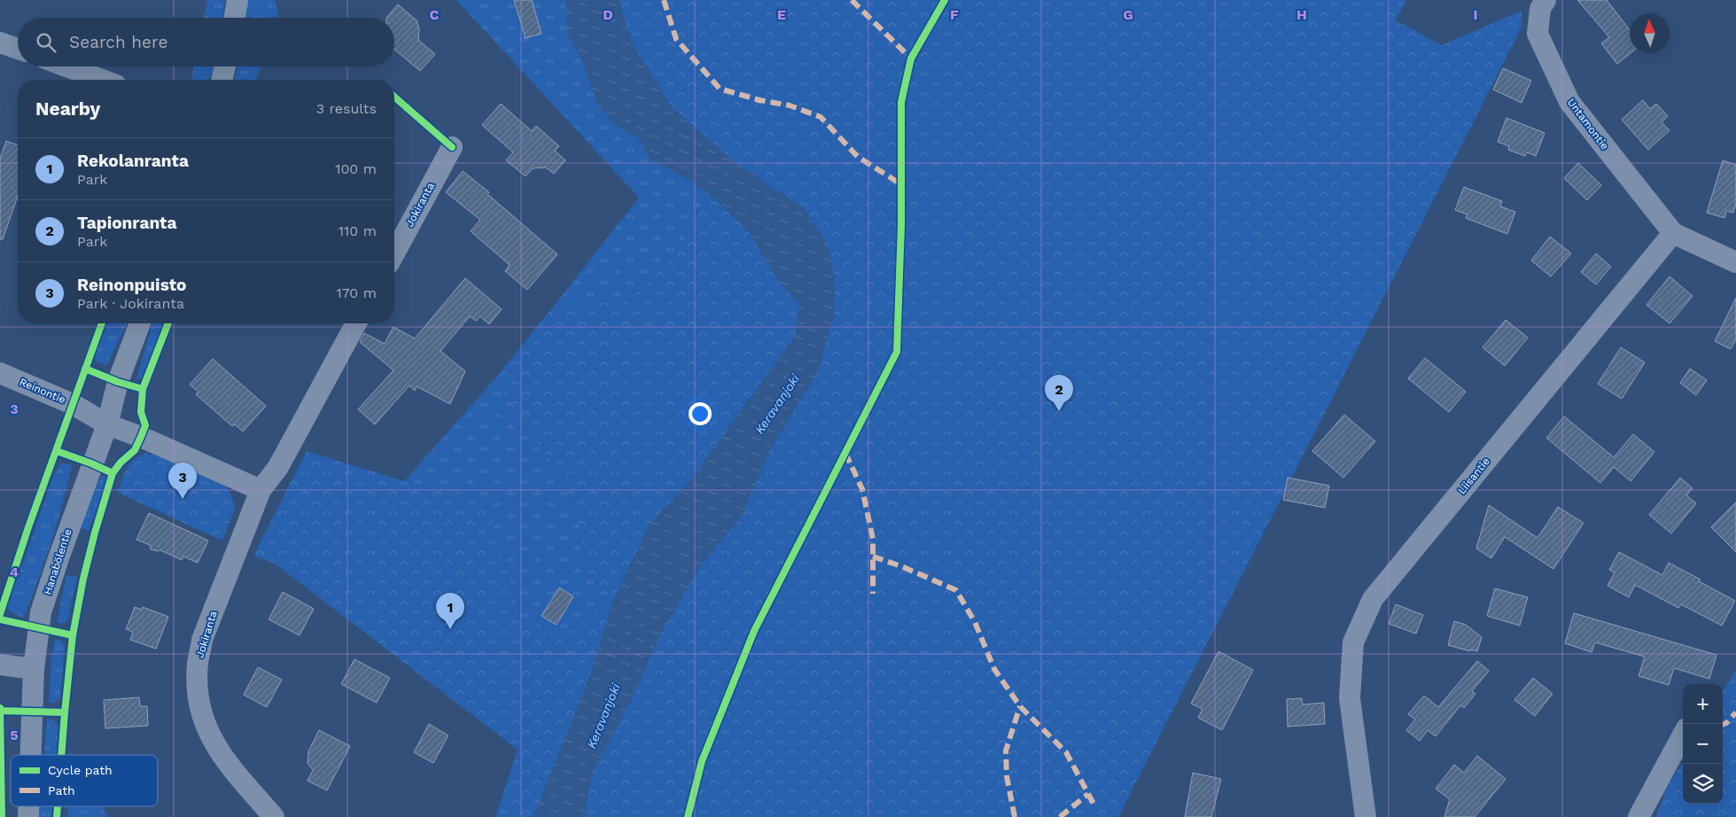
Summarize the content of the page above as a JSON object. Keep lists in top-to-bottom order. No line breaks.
{"streets":{"street":["Untamontie","Jokiranta","Reinontie","Liisantie","Hanabölentie"]},"crossings":[["Untamontie","Liisantie"],["Reinontie","Hanabölentie"]],"water":["Keravanjoki"],"legend":["Cycle path","Path"],"north":"top","page":{"search":"Search here","heading":["Nearby","3 results"],"list":[{"mark":"1","name":"Rekolanranta","note":"Park","value":"100 m"},{"mark":"2","name":"Tapionranta","note":"Park","value":"110 m"},{"mark":"3","name":"Reinonpuisto","note":"Park · Jokiranta","value":"170 m"}],"pins":["2","3","1"],"map_buttons":["+","−"]},"grid":{"columns":["C","D","E","F","G","H","I"],"rows":["3","4","5"]}}
